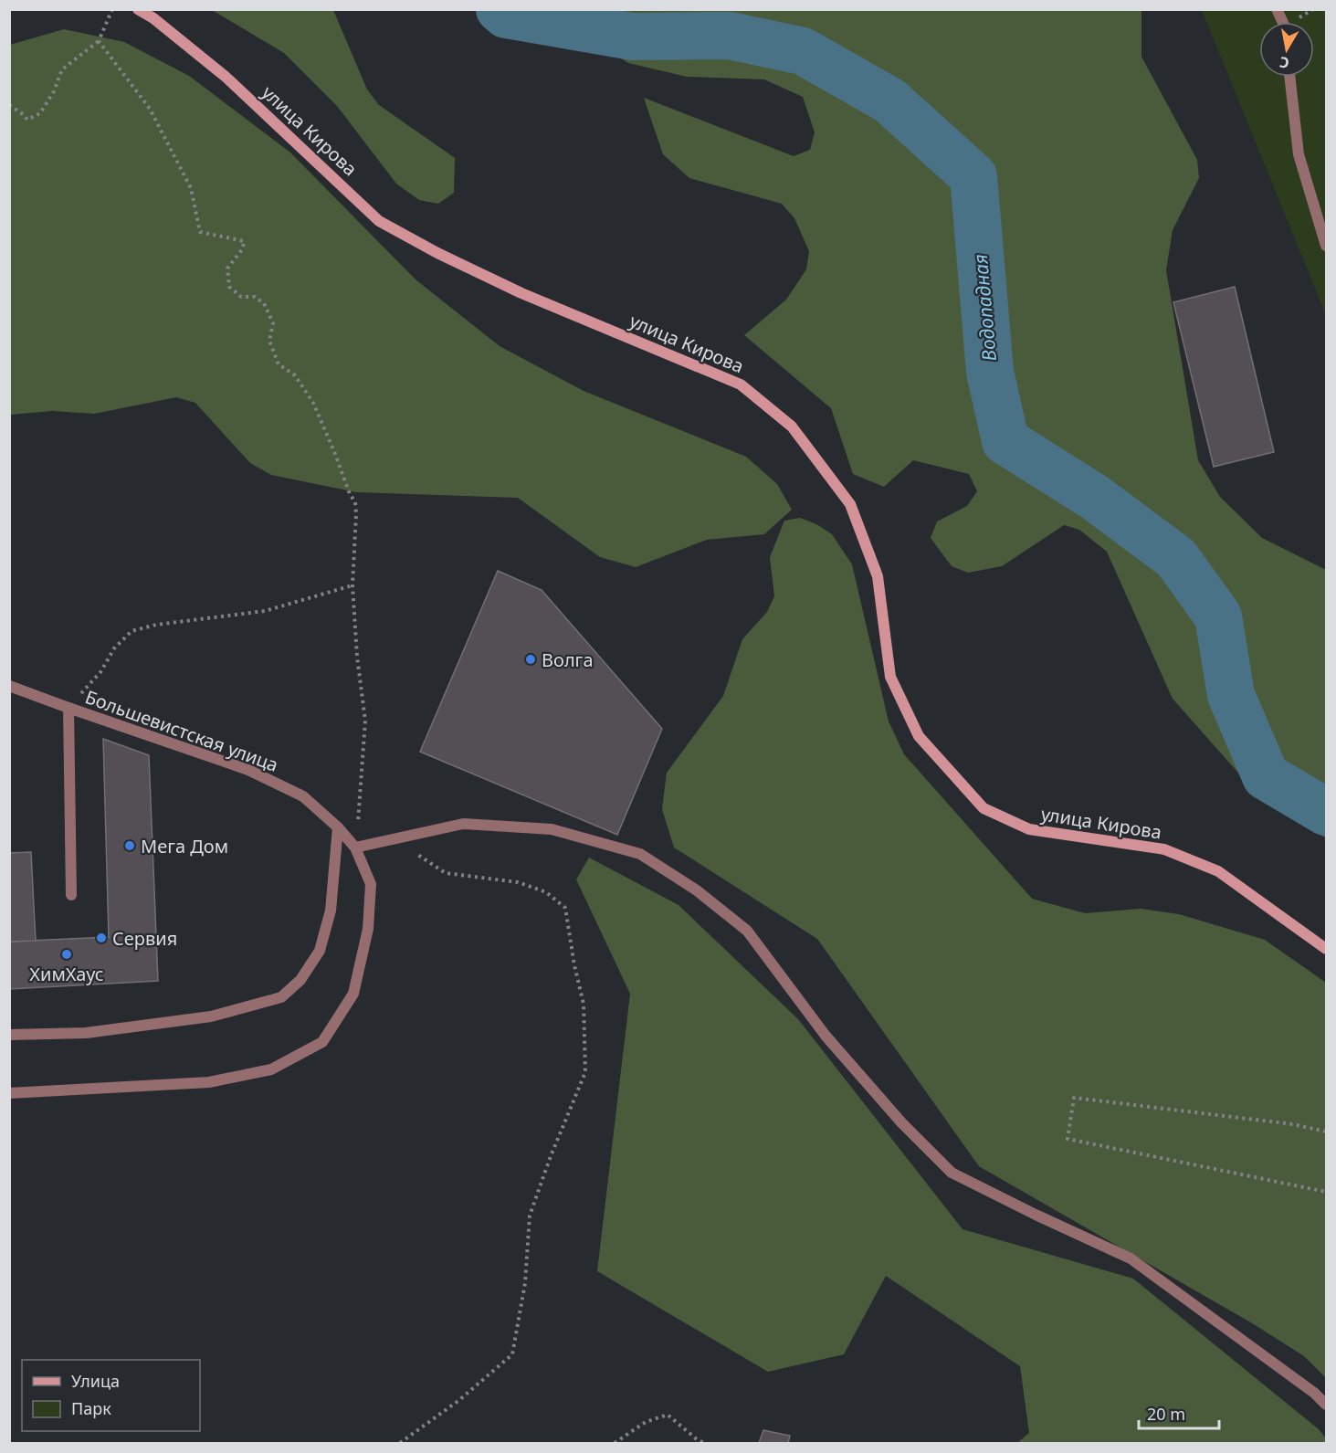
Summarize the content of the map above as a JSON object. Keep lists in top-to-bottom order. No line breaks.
{"streets":{"street":["улица Кирова","Большевистская улица"]},"water":["Водопадная"],"places":["Волга","Мега Дом","Сервия","ХимХаус"],"legend":["Улица","Парк"],"scale_bar":"20 m","north":"bottom"}
